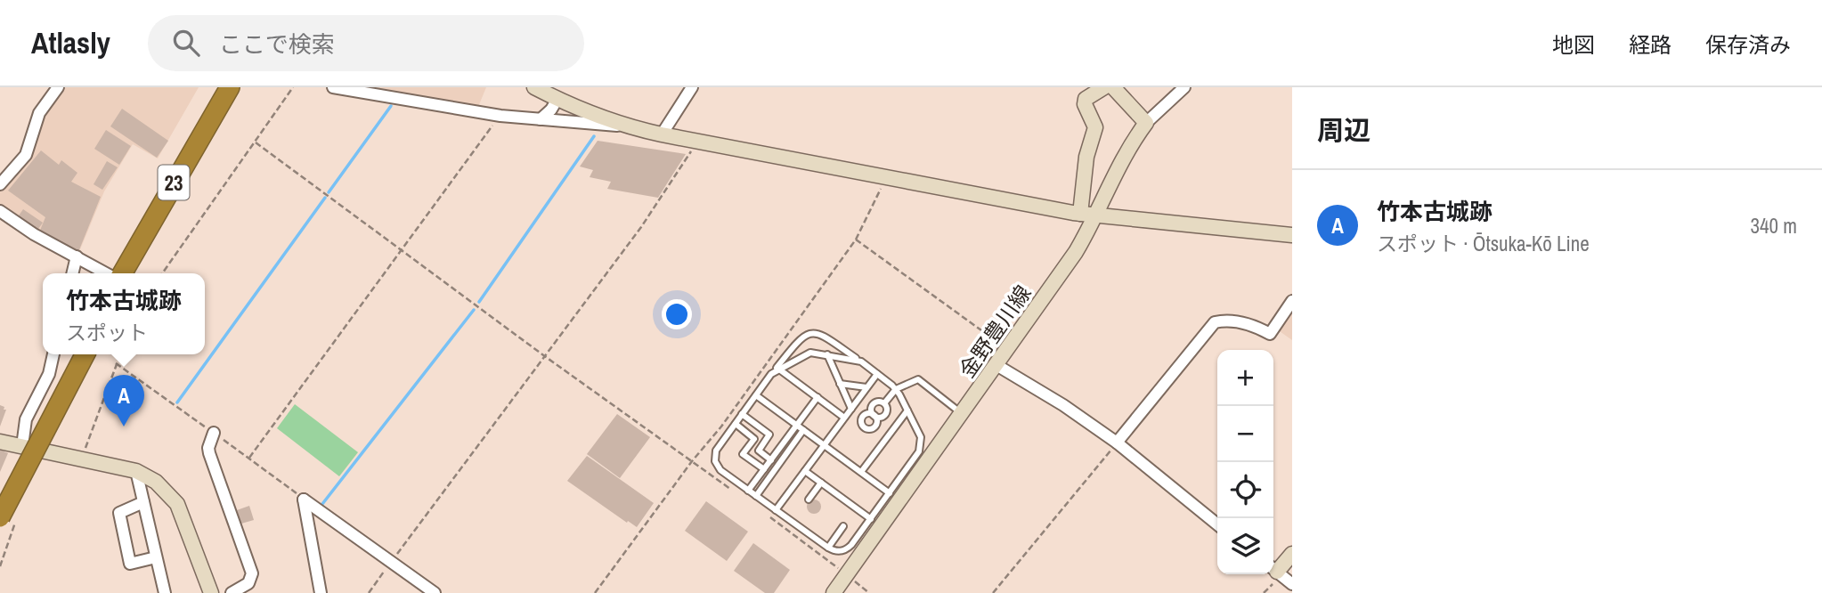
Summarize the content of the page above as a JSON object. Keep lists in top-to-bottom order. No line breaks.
{"streets":{"highway":["23"],"main road":["金野豊川線"]},"page":{"header":"Atlasly","search":"ここで検索","nav":["地図","経路","保存済み"],"heading":"周辺","list":[{"mark":"A","name":"竹本古城跡","note":"スポット · Ōtsuka-Kō Line","value":"340 m"}],"popup":["竹本古城跡","スポット"],"map_buttons":["+","−"],"pins":"A"}}
